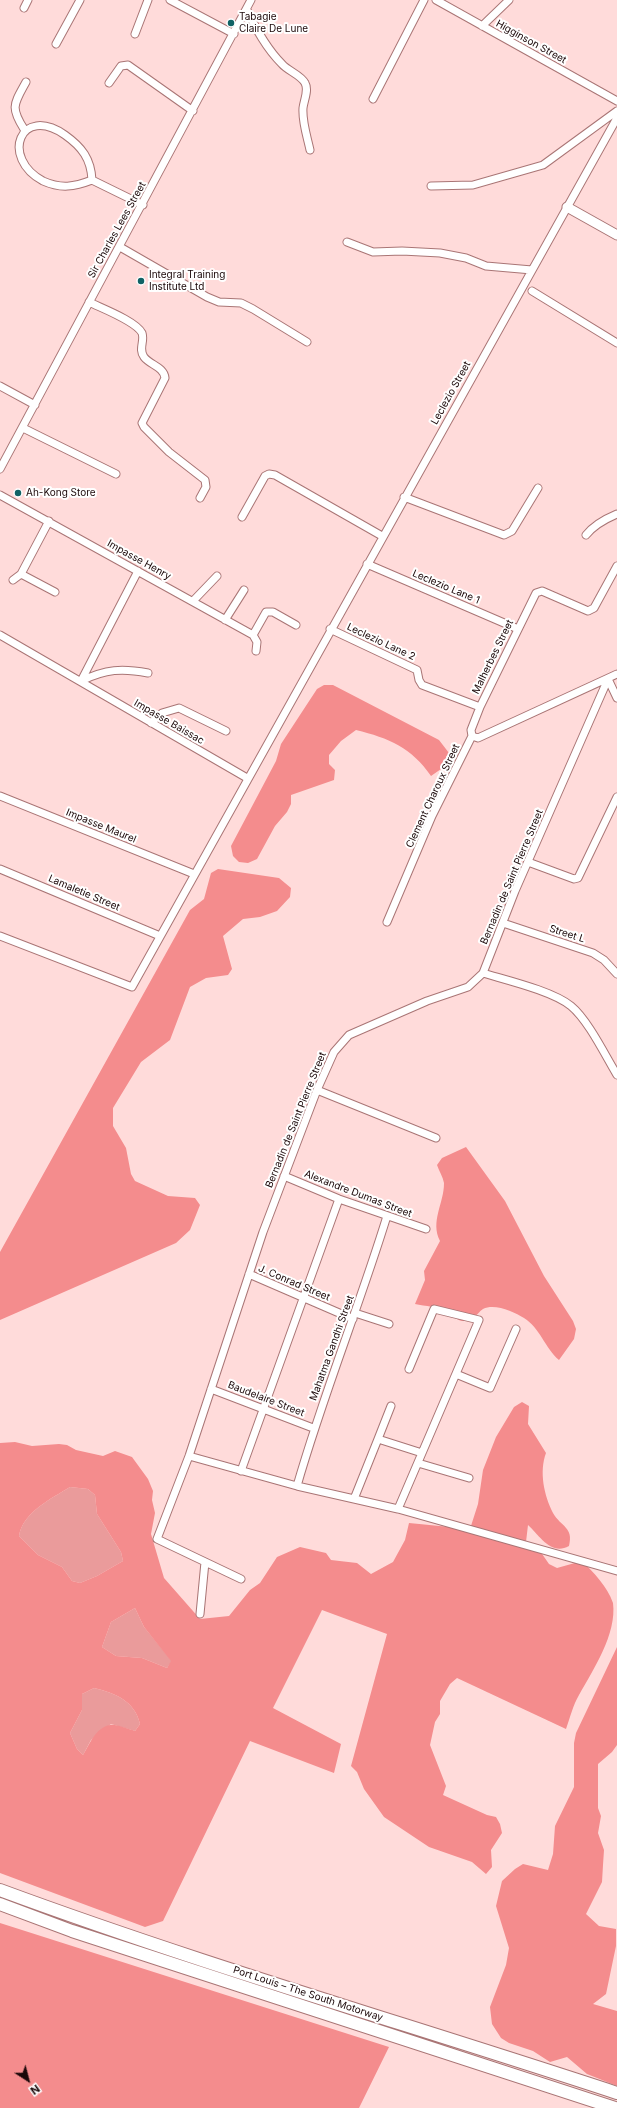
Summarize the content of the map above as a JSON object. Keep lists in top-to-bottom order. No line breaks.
{"streets":{"highway":["Port Louis – The South Motorway"],"street":["Higginson Street","Sir Charles Lees Street","Leclezio Street","Impasse Henry","Leclezio Lane 1","Leclezio Lane 2","Malherbes Street","Impasse Baissac","Clement Charoux Street","Impasse Maurel","Bernadin de Saint Pierre Street","Lamaletie Street","Street L","Alexandre Dumas Street","J. Conrad Street","Mahatma Gandhi Street","Baudelaire Street"]},"crossings":[["Leclezio Street","Leclezio Lane 1"],["Leclezio Street","Leclezio Lane 2"],["Leclezio Street","Impasse Baissac"],["Leclezio Street","Impasse Maurel"],["Leclezio Street","Lamaletie Street"],["Leclezio Lane 1","Malherbes Street"],["Leclezio Lane 2","Malherbes Street"],["Malherbes Street","Clement Charoux Street"],["Clement Charoux Street","Bernadin de Saint Pierre Street"],["Bernadin de Saint Pierre Street","Street L"],["Bernadin de Saint Pierre Street","Alexandre Dumas Street"],["Bernadin de Saint Pierre Street","J. Conrad Street"],["Bernadin de Saint Pierre Street","Baudelaire Street"],["Alexandre Dumas Street","Mahatma Gandhi Street"],["J. Conrad Street","Mahatma Gandhi Street"],["Mahatma Gandhi Street","Baudelaire Street"]],"places":["Tabagie Claire De Lune","Integral Training Institute Ltd","Ah-Kong Store"],"north":"bottom right"}
